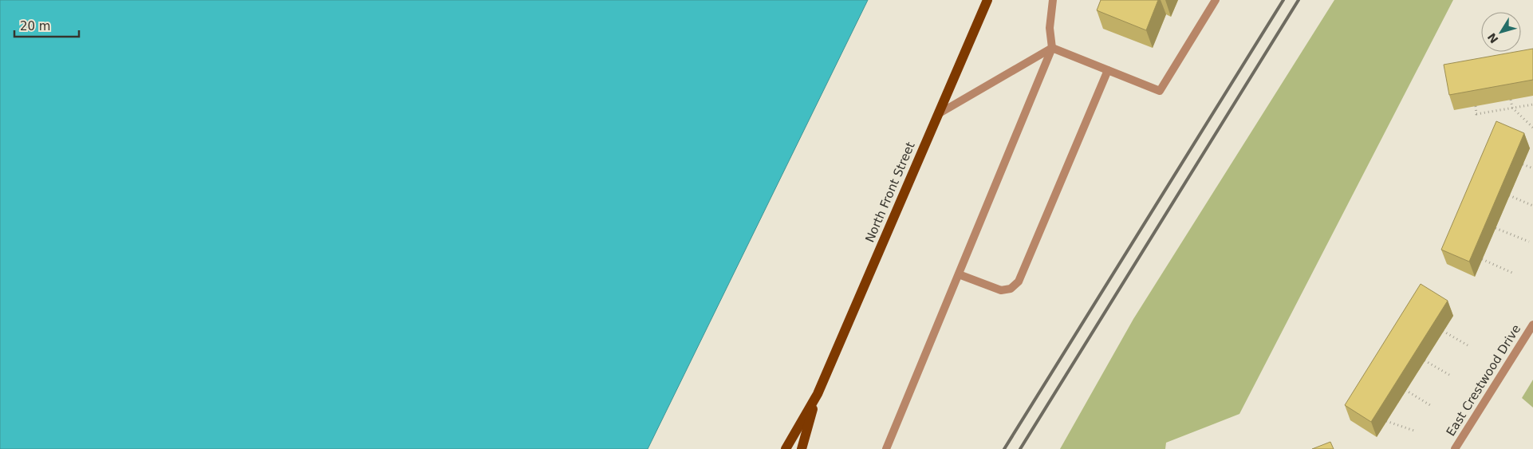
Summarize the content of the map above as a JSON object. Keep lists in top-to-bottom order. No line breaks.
{"streets":{"main road":["North Front Street"],"street":["East Crestwood Drive"]},"scale_bar":"20 m","north":"bottom left"}
